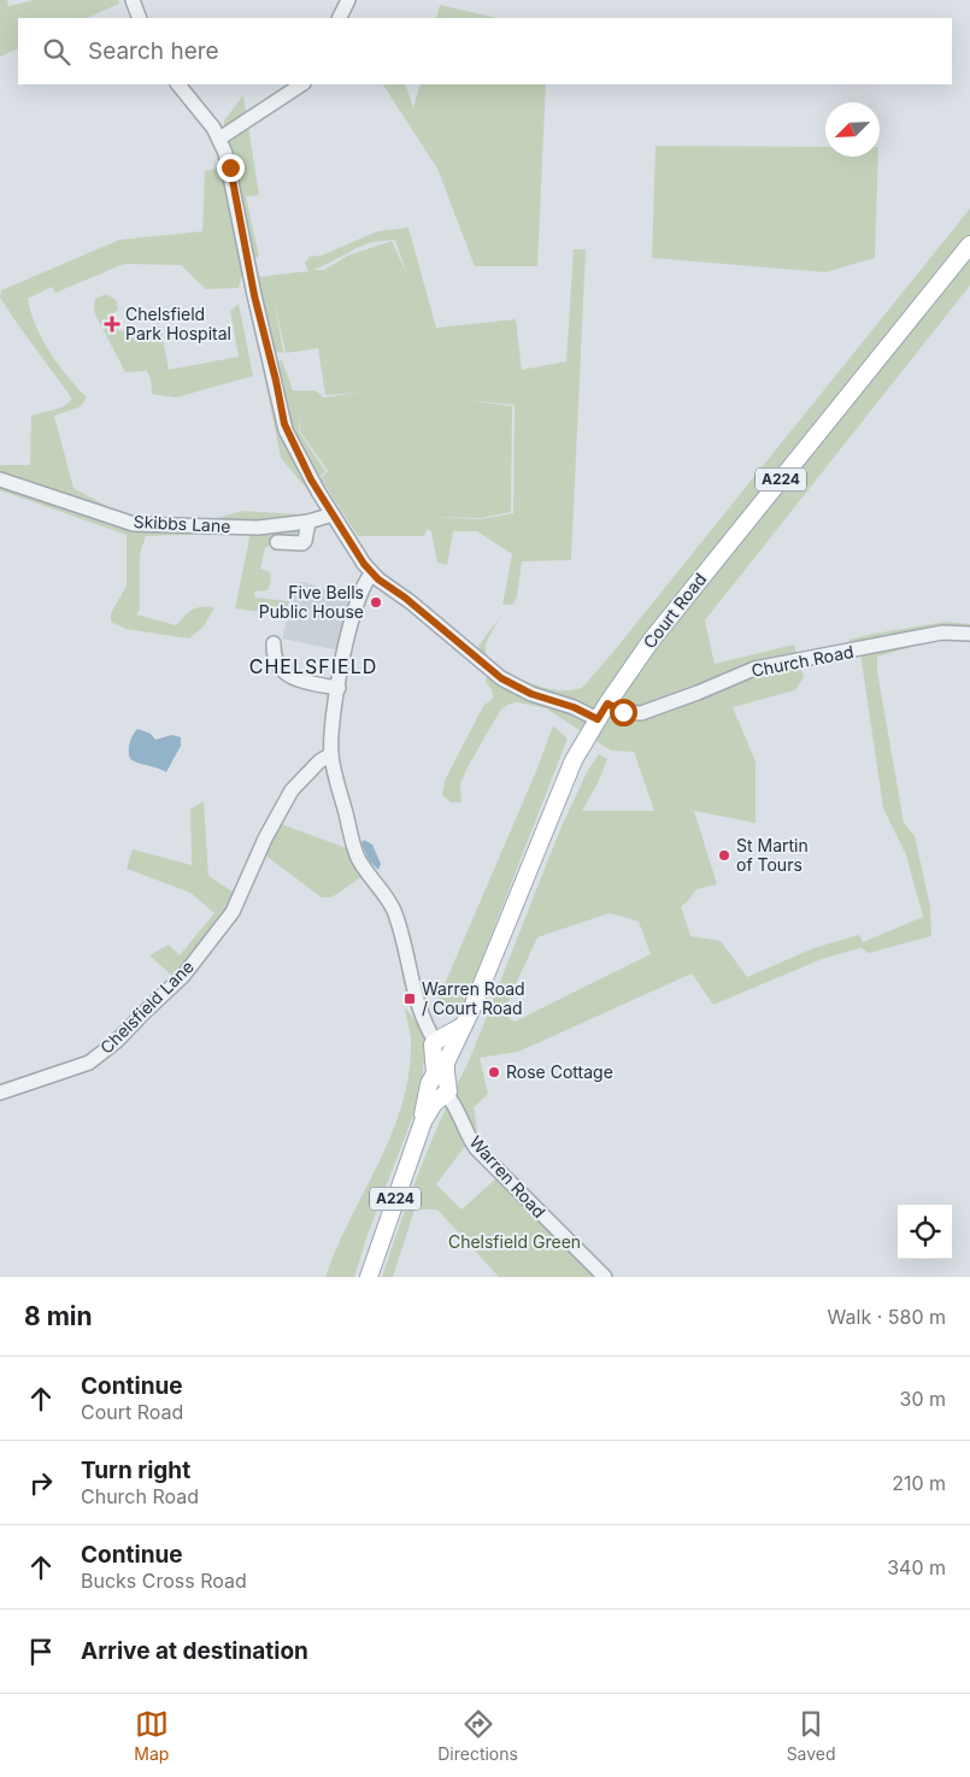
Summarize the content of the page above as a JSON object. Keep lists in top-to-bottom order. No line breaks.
{"streets":{"main road":["A224","Court Road"],"street":["Skibbs Lane","Church Road","Chelsfield Lane","Warren Road"]},"crossings":[["Court Road","Church Road"],["Court Road","Warren Road"]],"districts":["CHELSFIELD"],"parks":["Chelsfield Green"],"places":{"health":["Chelsfield Park Hospital"],"other":["Five Bells Public House","St Martin of Tours","Rose Cottage"],"transit":["Warren Road / Court Road"]},"north":"bottom left","page":{"search":"Search here","heading":["8 min","Walk · 580 m"],"list":[["Continue","Court Road","30 m"],["Turn right","Church Road","210 m"],["Continue","Bucks Cross Road","340 m"],"Arrive at destination"],"nav":["Map","Directions","Saved"]}}
